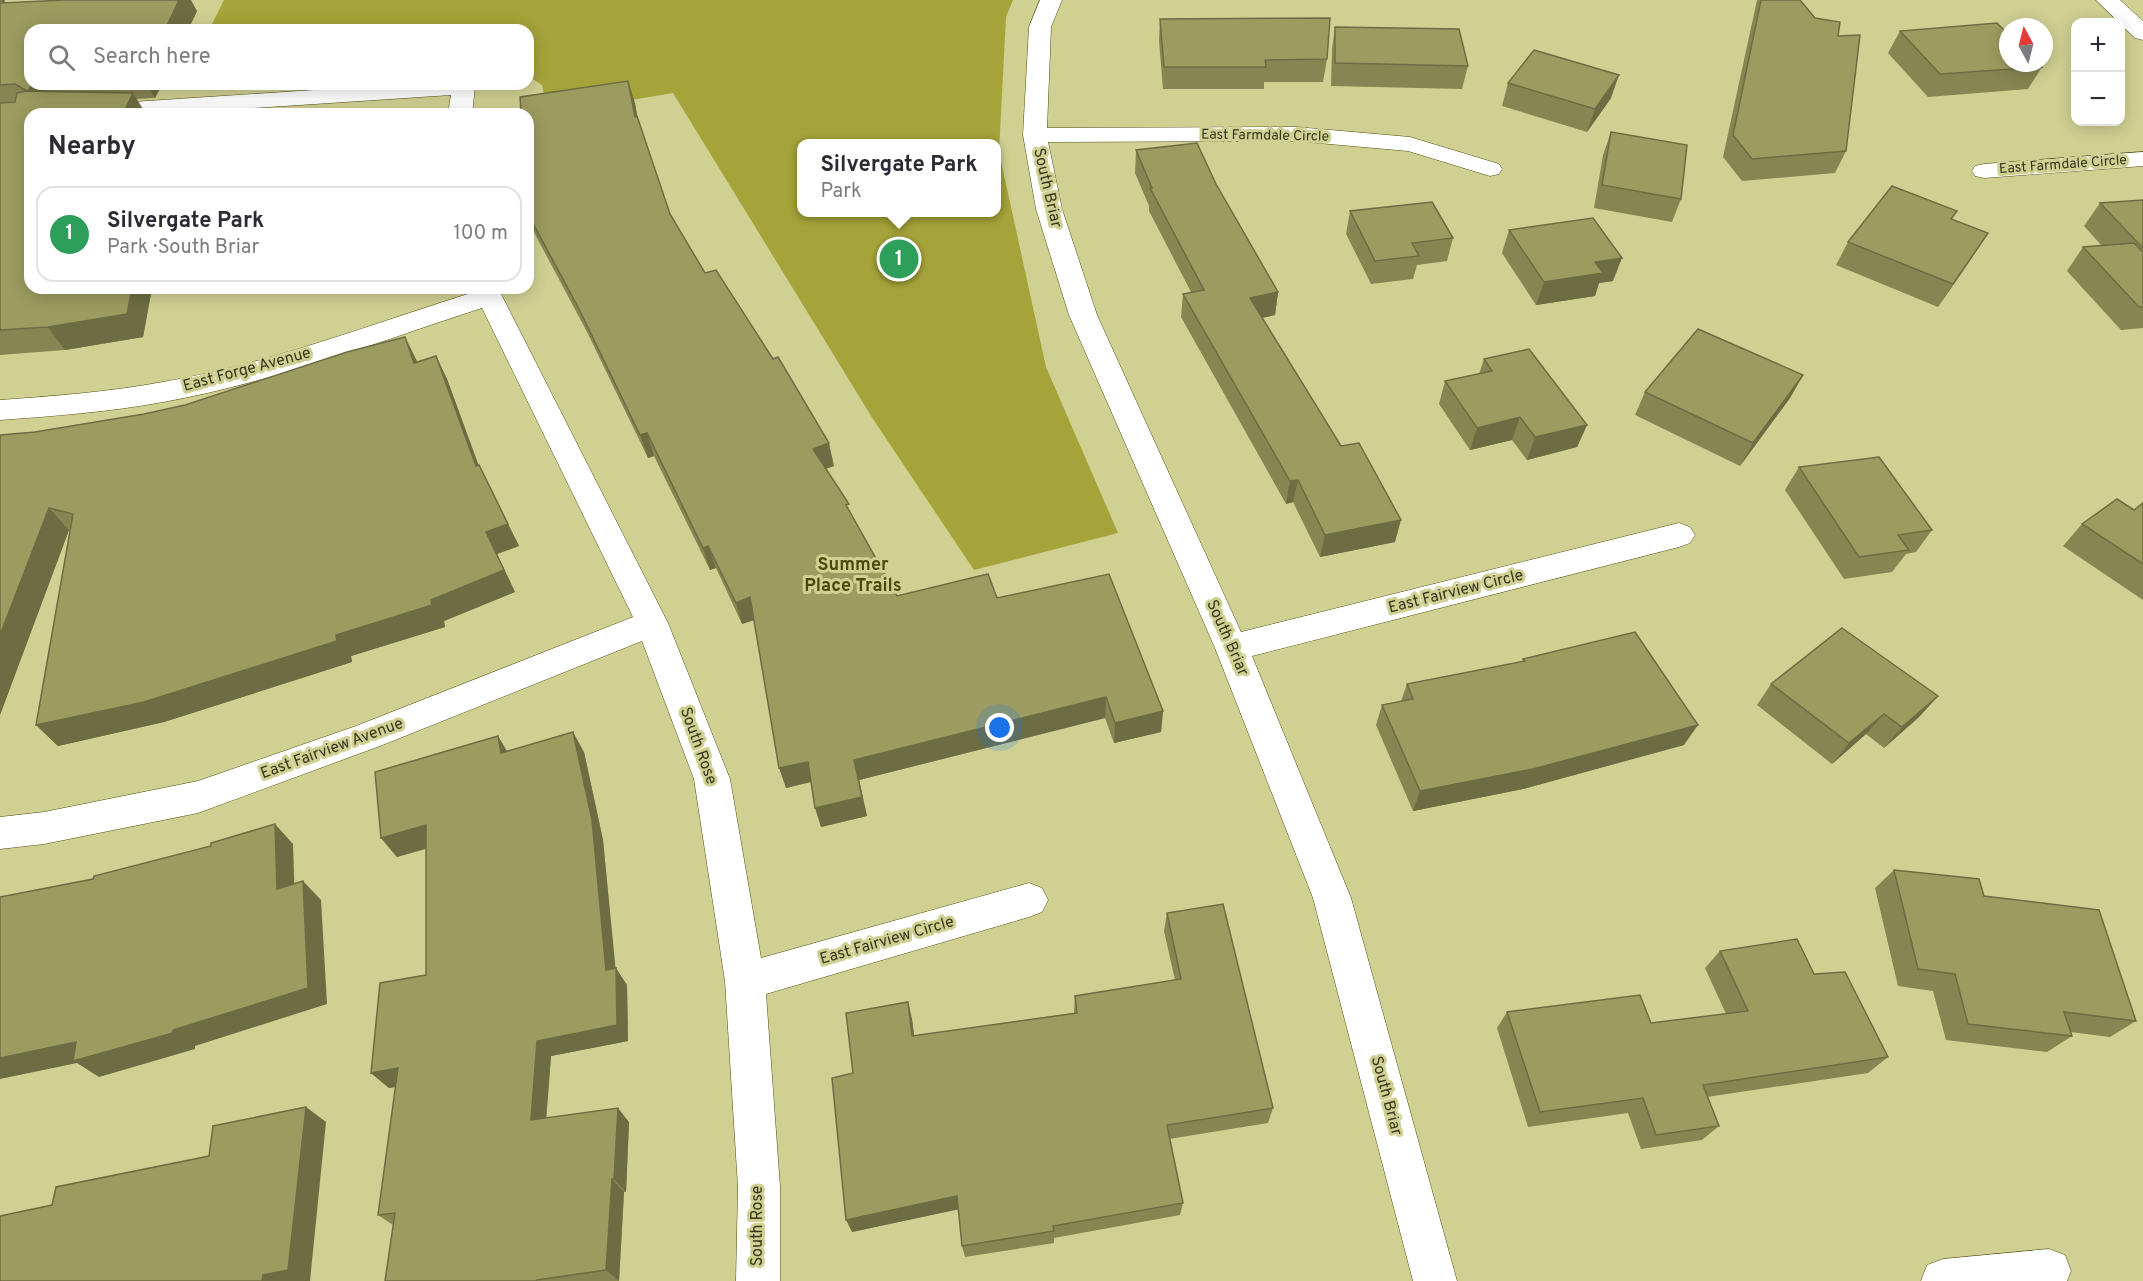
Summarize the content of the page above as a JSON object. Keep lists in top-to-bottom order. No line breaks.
{"streets":{"street":["East Farmdale Circle","South Briar","East Forge Avenue","East Fairview Circle","South Rose","East Fairview Avenue"]},"crossings":[["East Farmdale Circle","South Briar"],["South Briar","East Fairview Circle"],["East Fairview Circle","South Rose"],["South Rose","East Fairview Avenue"]],"districts":["Summer Place Trails"],"north":"top","page":{"map_buttons":["+","−"],"search":"Search here","heading":"Nearby","popup":["Silvergate Park","Park"],"list":[{"mark":"1","name":"Silvergate Park","note":"Park · South Briar","value":"100 m"}],"pins":"1"}}
